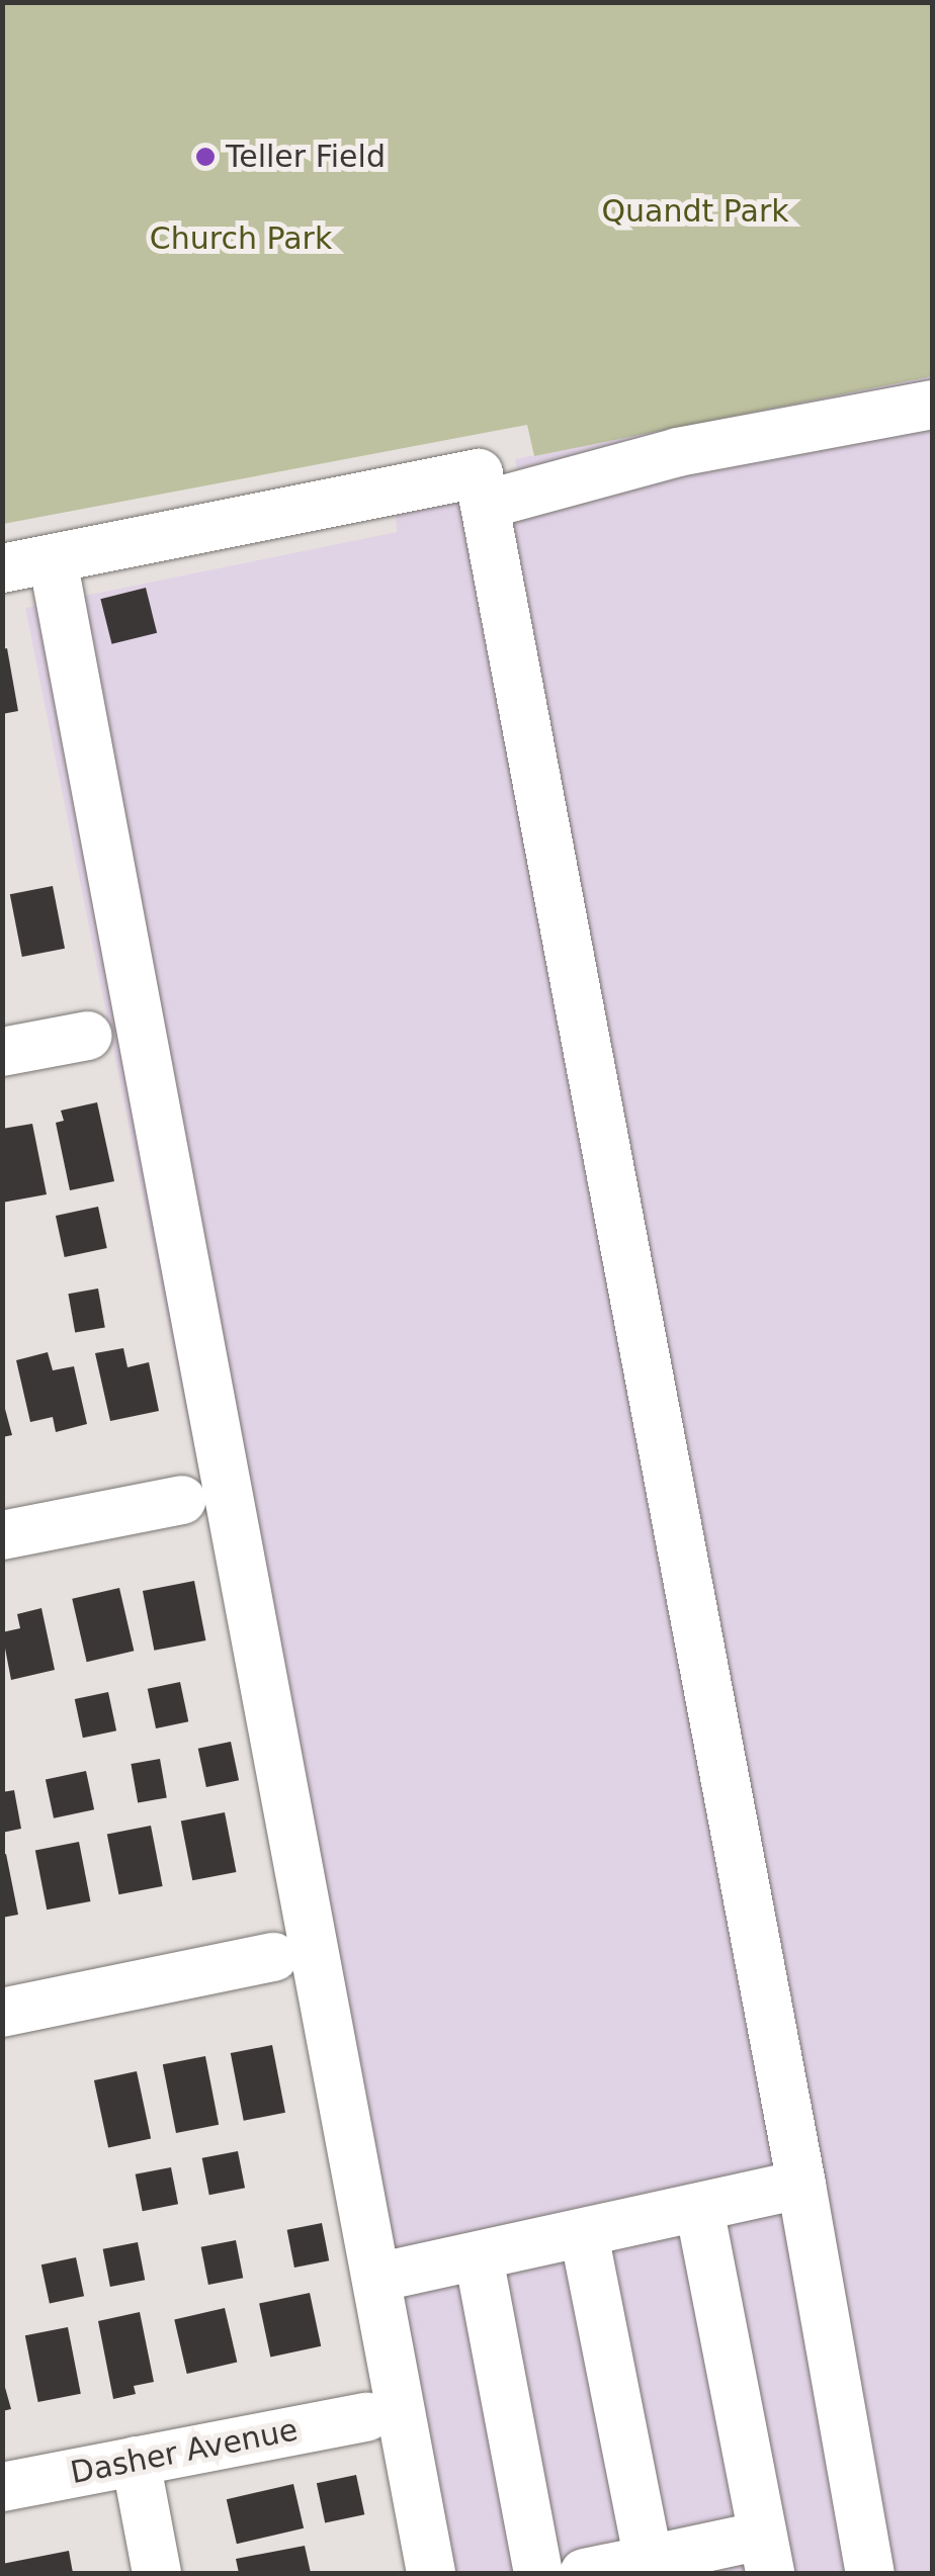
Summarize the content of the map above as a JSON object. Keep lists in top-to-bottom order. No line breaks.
{"streets":{"street":["Dasher Avenue"]},"parks":["Quandt Park","Church Park"],"places":["Teller Field"]}
